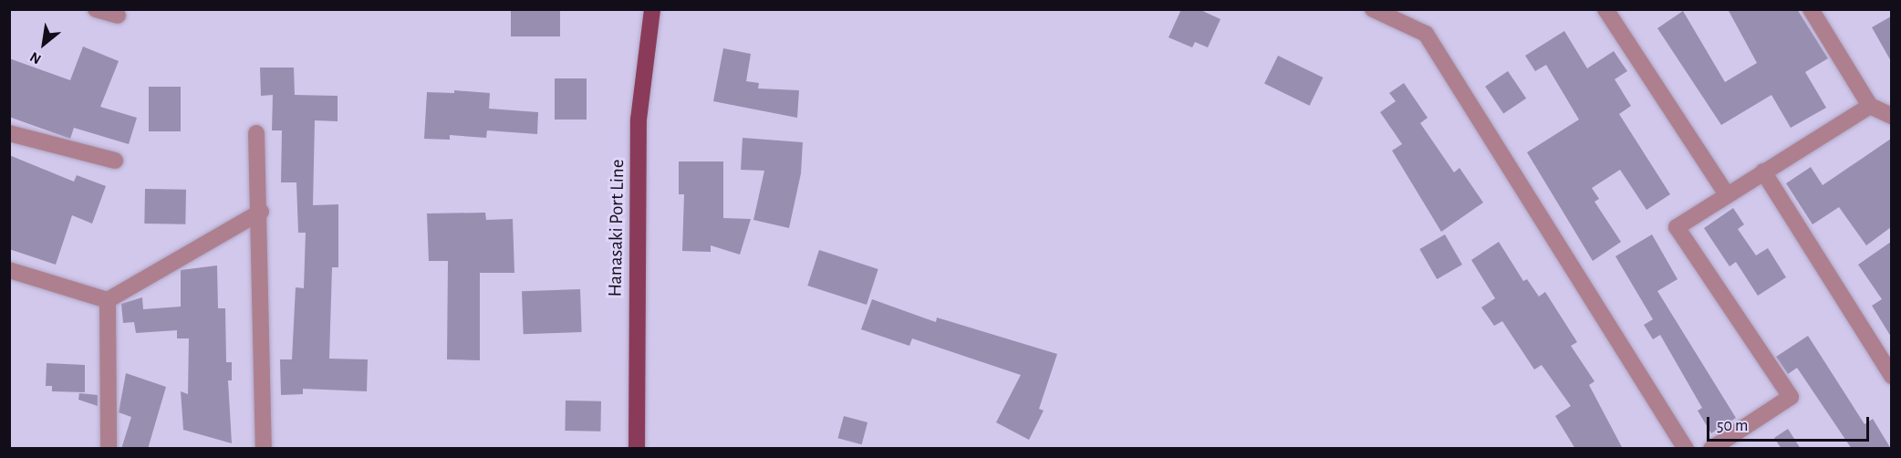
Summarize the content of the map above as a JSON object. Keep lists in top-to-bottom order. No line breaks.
{"streets":{"main road":["Hanasaki Port Line"]},"scale_bar":"50 m","north":"bottom left"}
